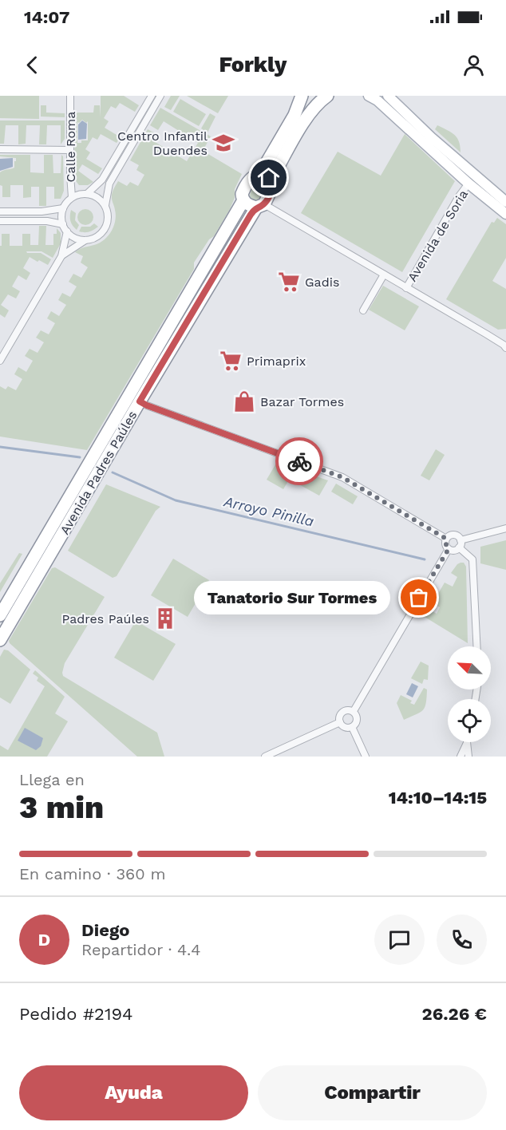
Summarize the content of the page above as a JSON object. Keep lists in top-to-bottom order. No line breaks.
{"streets":{"highway":["Avenida Padres Paúles"],"street":["Calle Roma","Avenida de Soria"]},"water":["Arroyo Pinilla"],"places":{"school or university":["Centro Infantil Duendes"],"supermarket":["Gadis","Primaprix"],"shop":["Bazar Tormes"],"other":["Tanatorio Sur Tormes"],"building":["Padres Paúles"]},"north":"top left","page":{"status":"14:07","header":"Forkly","bubble":"Tanatorio Sur Tormes","heading":["3 min","Llega en","14:10–14:15"],"panel":["Diego","Repartidor · 4.4","Pedido #2194","26.26 €"],"bar":"En camino · 360 m","round":"D","buttons":["Ayuda","Compartir"]}}
